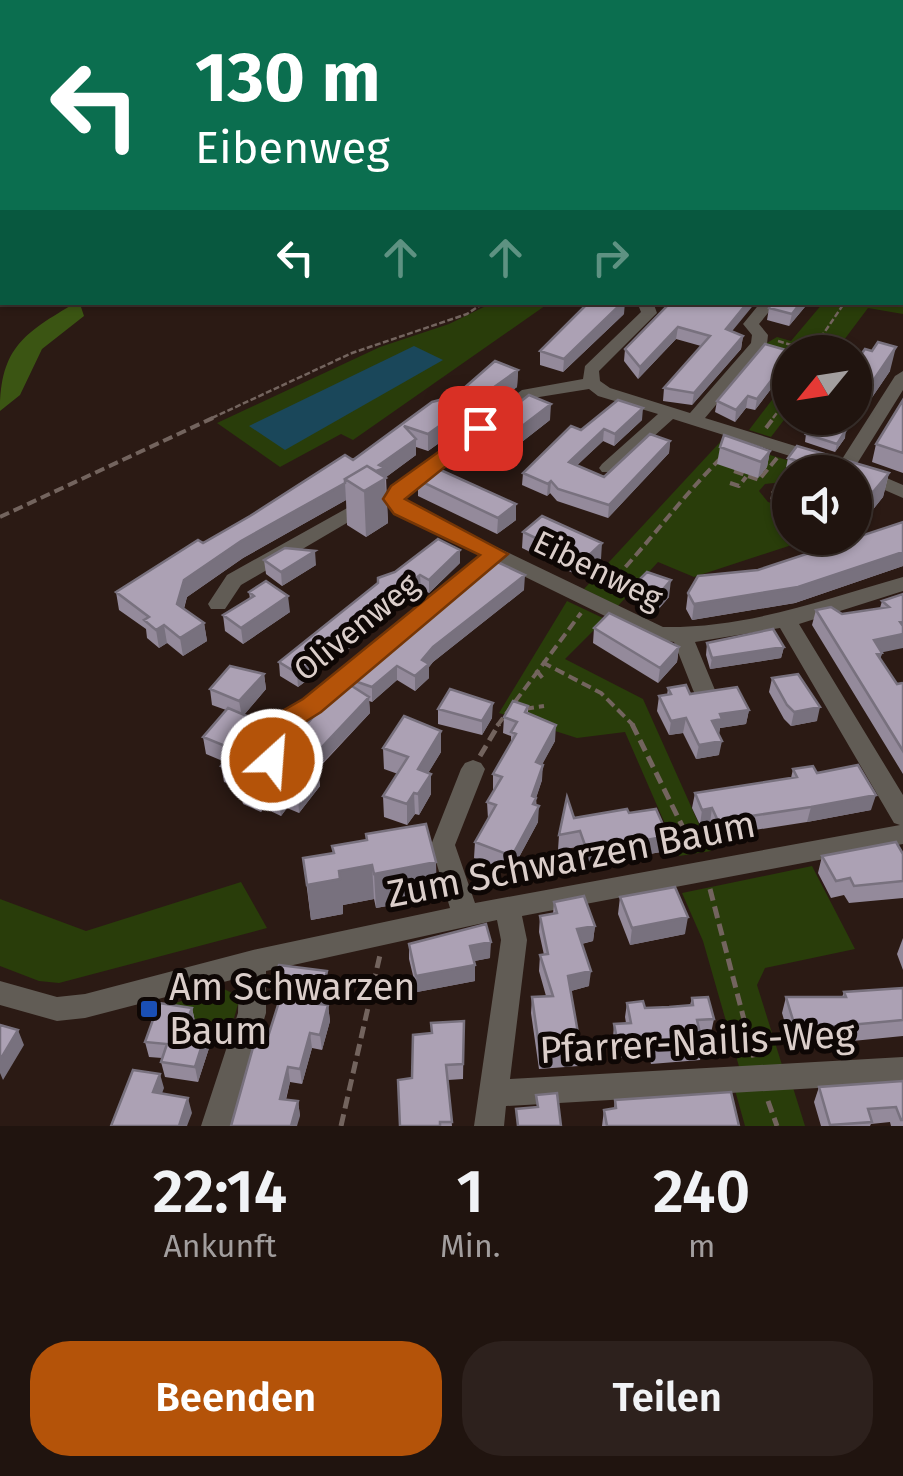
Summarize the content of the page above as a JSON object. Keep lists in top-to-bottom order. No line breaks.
{"streets":{"street":["Eibenweg","Olivenweg","Zum Schwarzen Baum","Pfarrer-Nailis-Weg"]},"crossings":[["Eibenweg","Olivenweg"]],"places":{"transit":["Am Schwarzen Baum"]},"north":"bottom left","page":{"turn":["130 m","Eibenweg"],"eta":["22:14","Ankunft","1","Min.","240","m"],"buttons":["Beenden","Teilen"]}}
